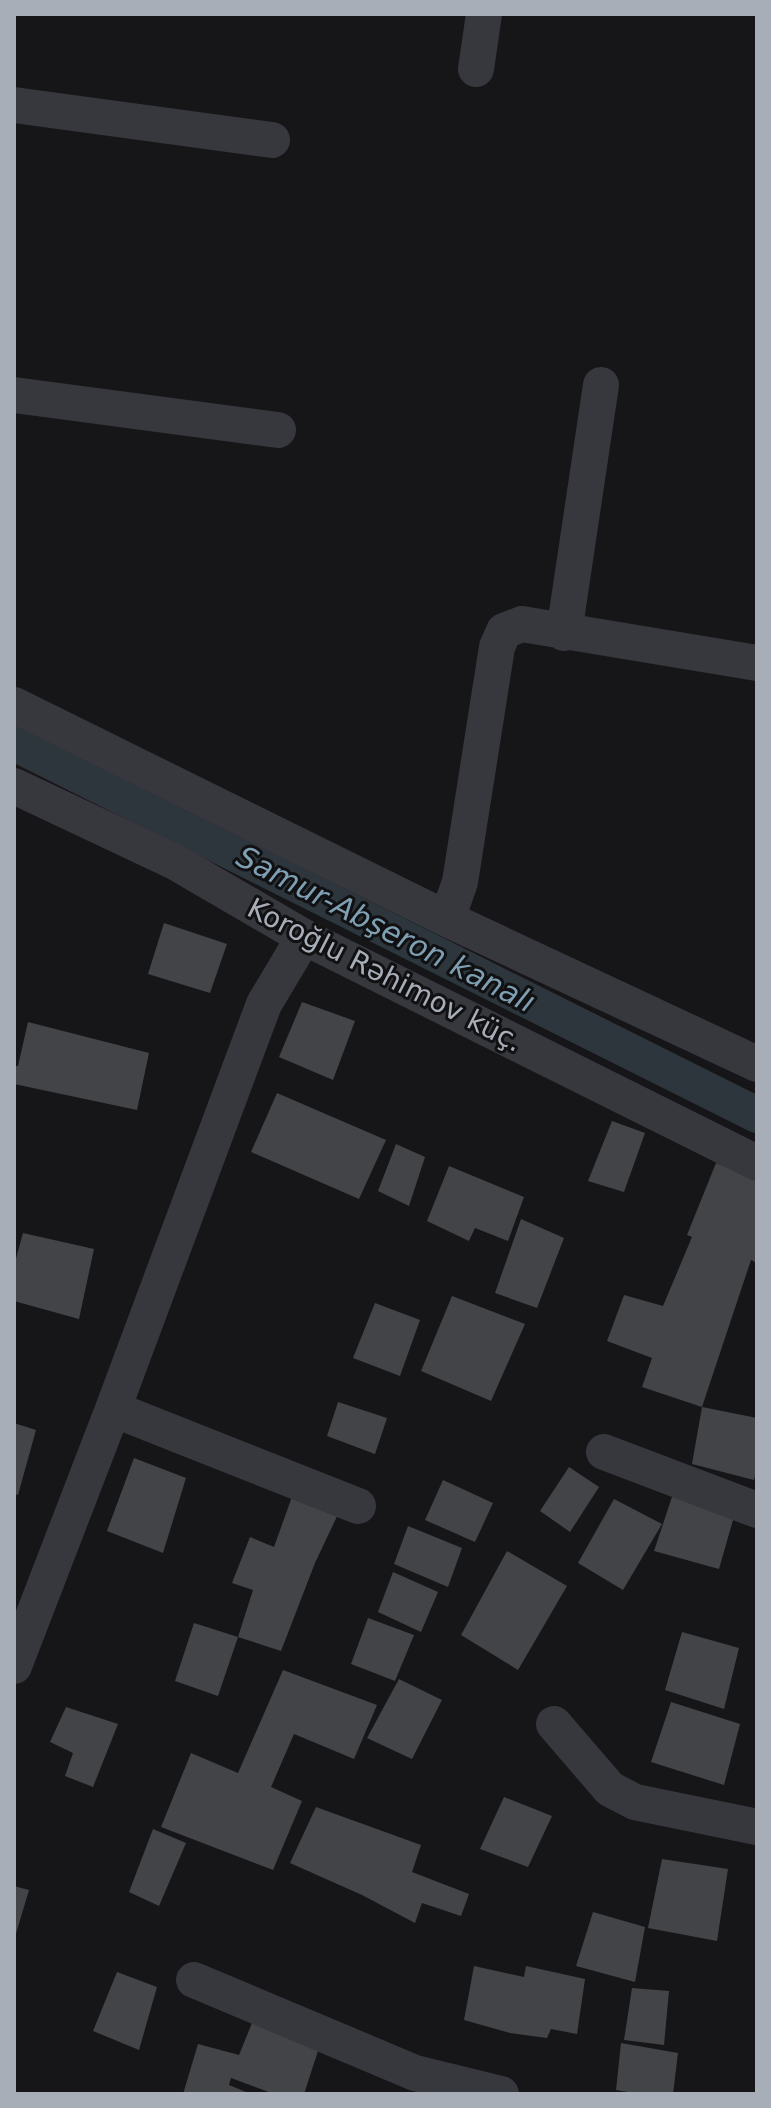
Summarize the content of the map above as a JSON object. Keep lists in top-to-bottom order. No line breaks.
{"streets":{"street":["Koroğlu Rəhimov küç."]},"water":["Samur-Abşeron kanalı"]}
